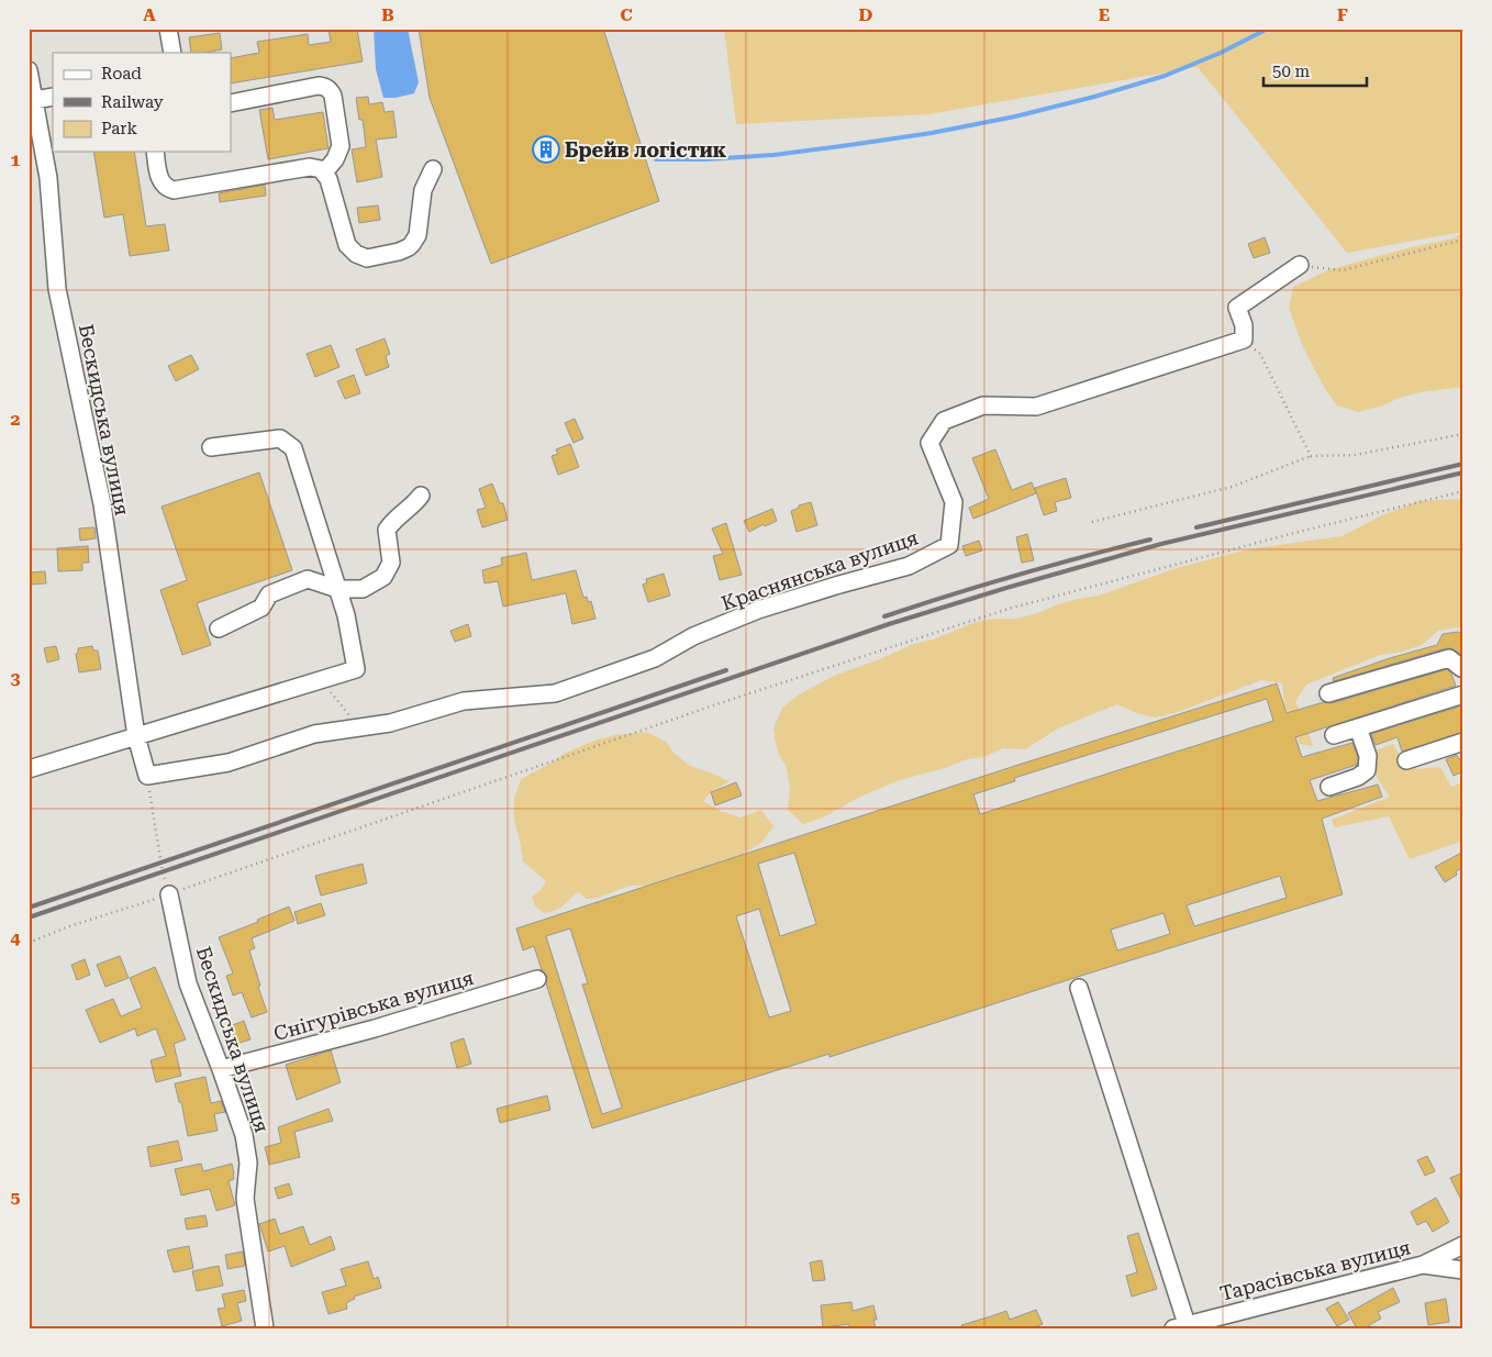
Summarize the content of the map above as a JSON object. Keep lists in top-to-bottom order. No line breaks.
{"streets":{"street":["Бескидська вулиця","Краснянська вулиця","Снігурівська вулиця","Тарасівська вулиця"]},"crossings":[["Бескидська вулиця","Краснянська вулиця"],["Бескидська вулиця","Снігурівська вулиця"]],"places":{"building":["Брейв логістик"]},"legend":["Road","Railway","Park"],"scale_bar":"50 m","grid":{"columns":["A","B","C","D","E","F"],"rows":["1","2","3","4","5"]}}
